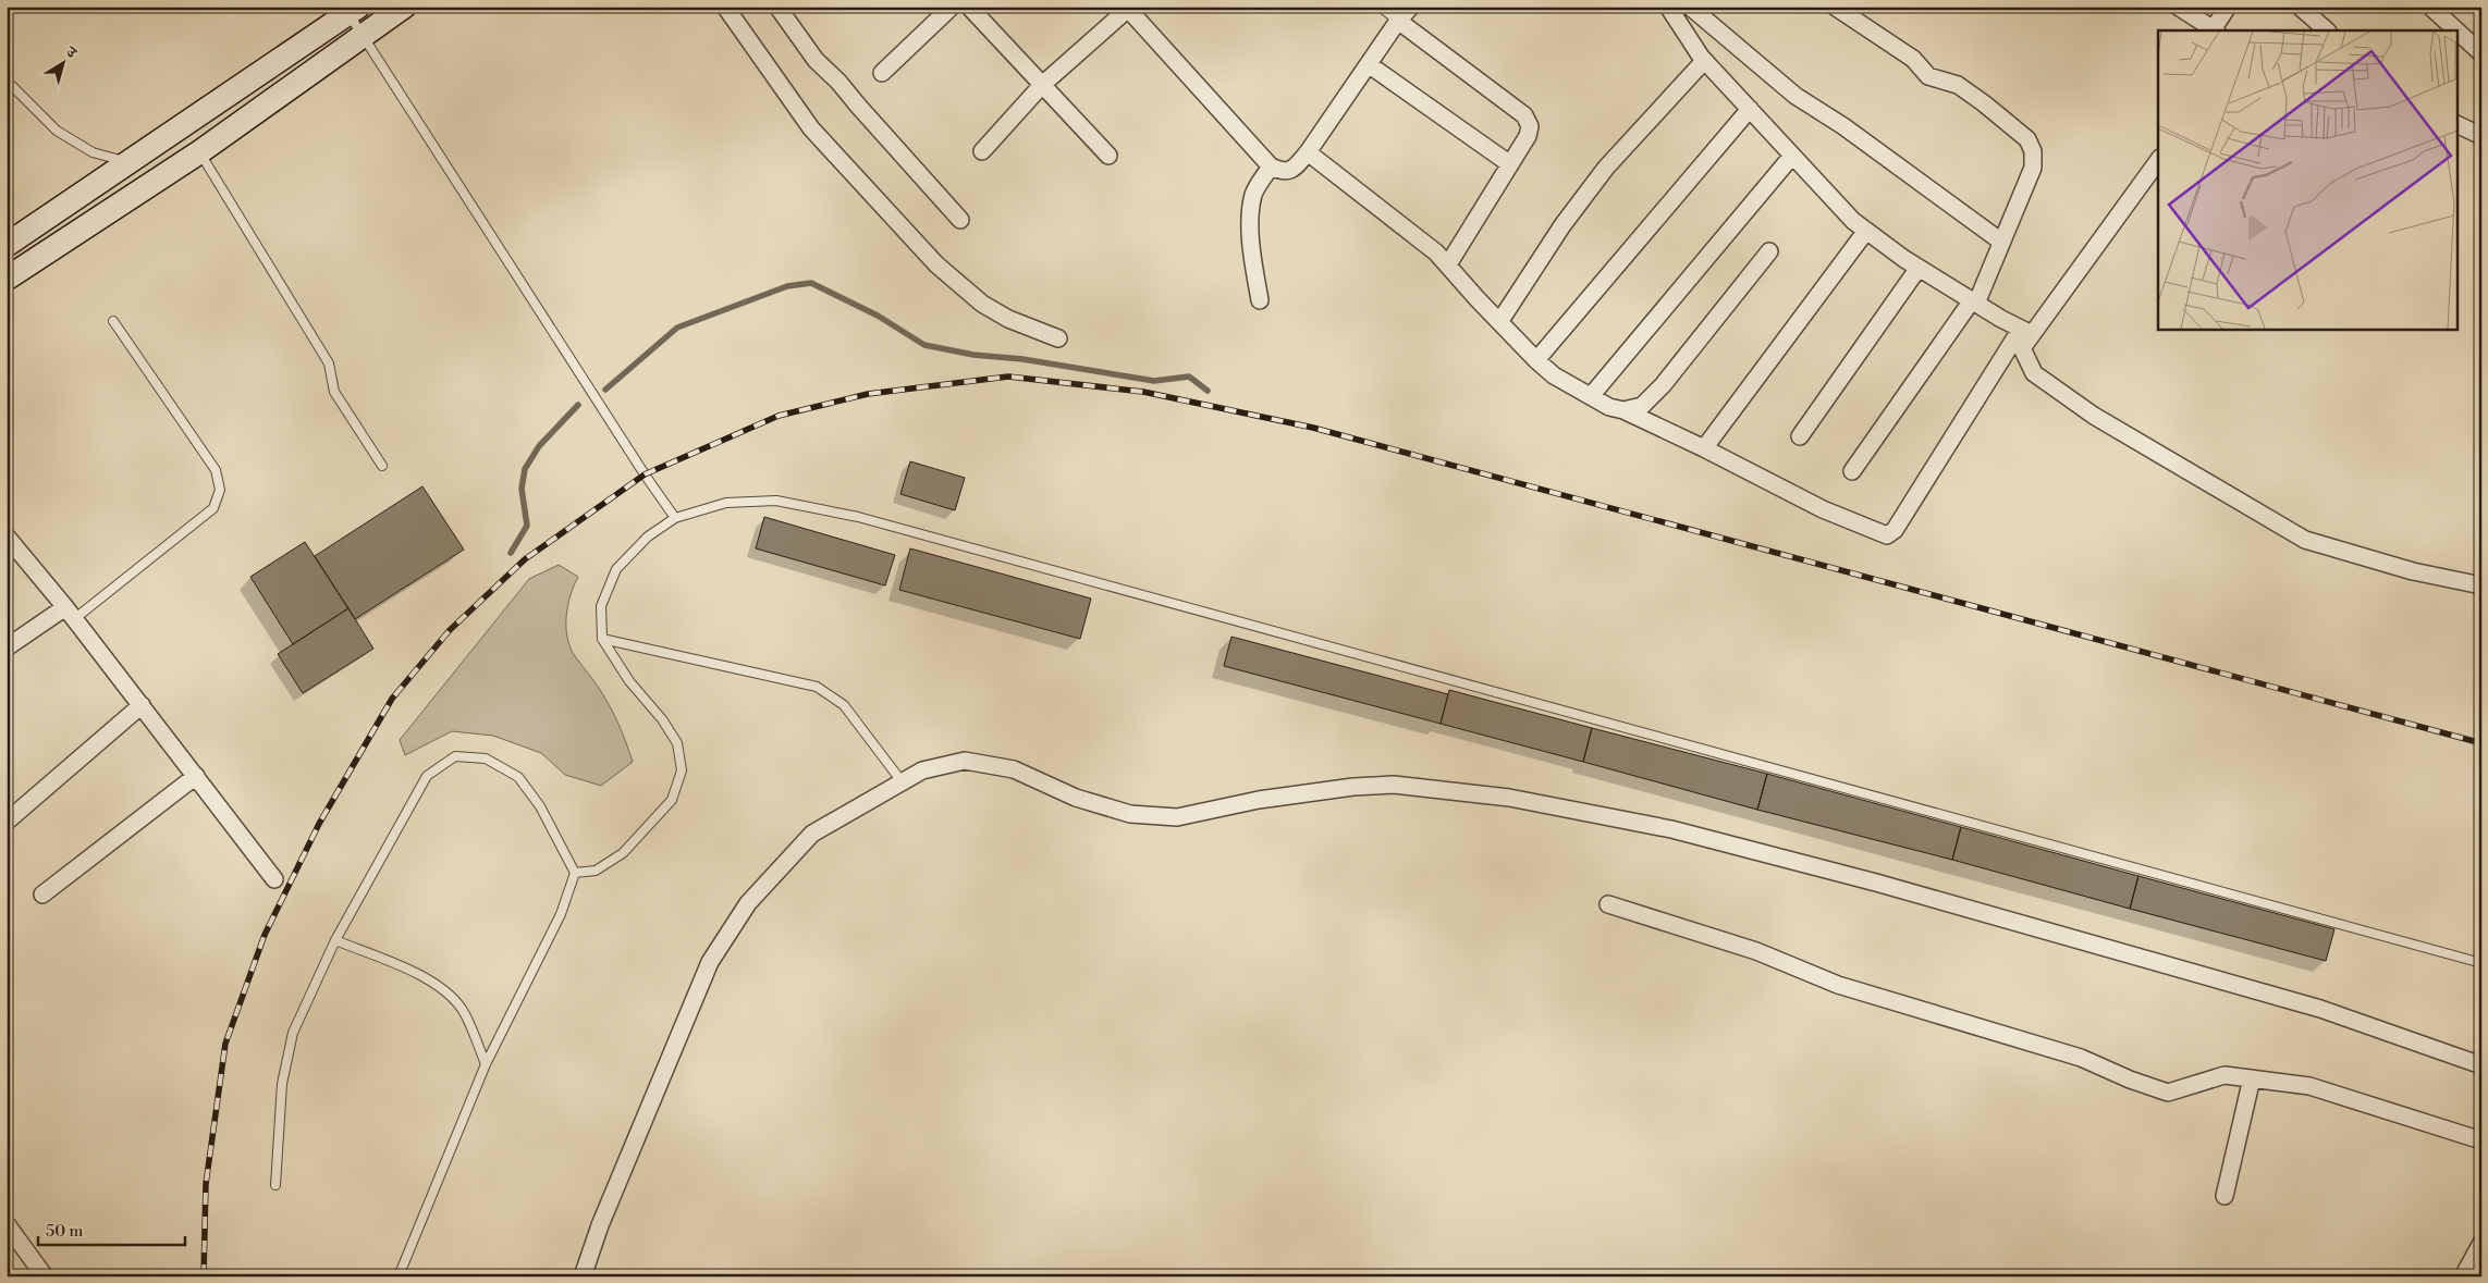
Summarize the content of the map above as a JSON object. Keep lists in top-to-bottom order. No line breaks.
{"scale_bar":"50 m","north":"top right"}
